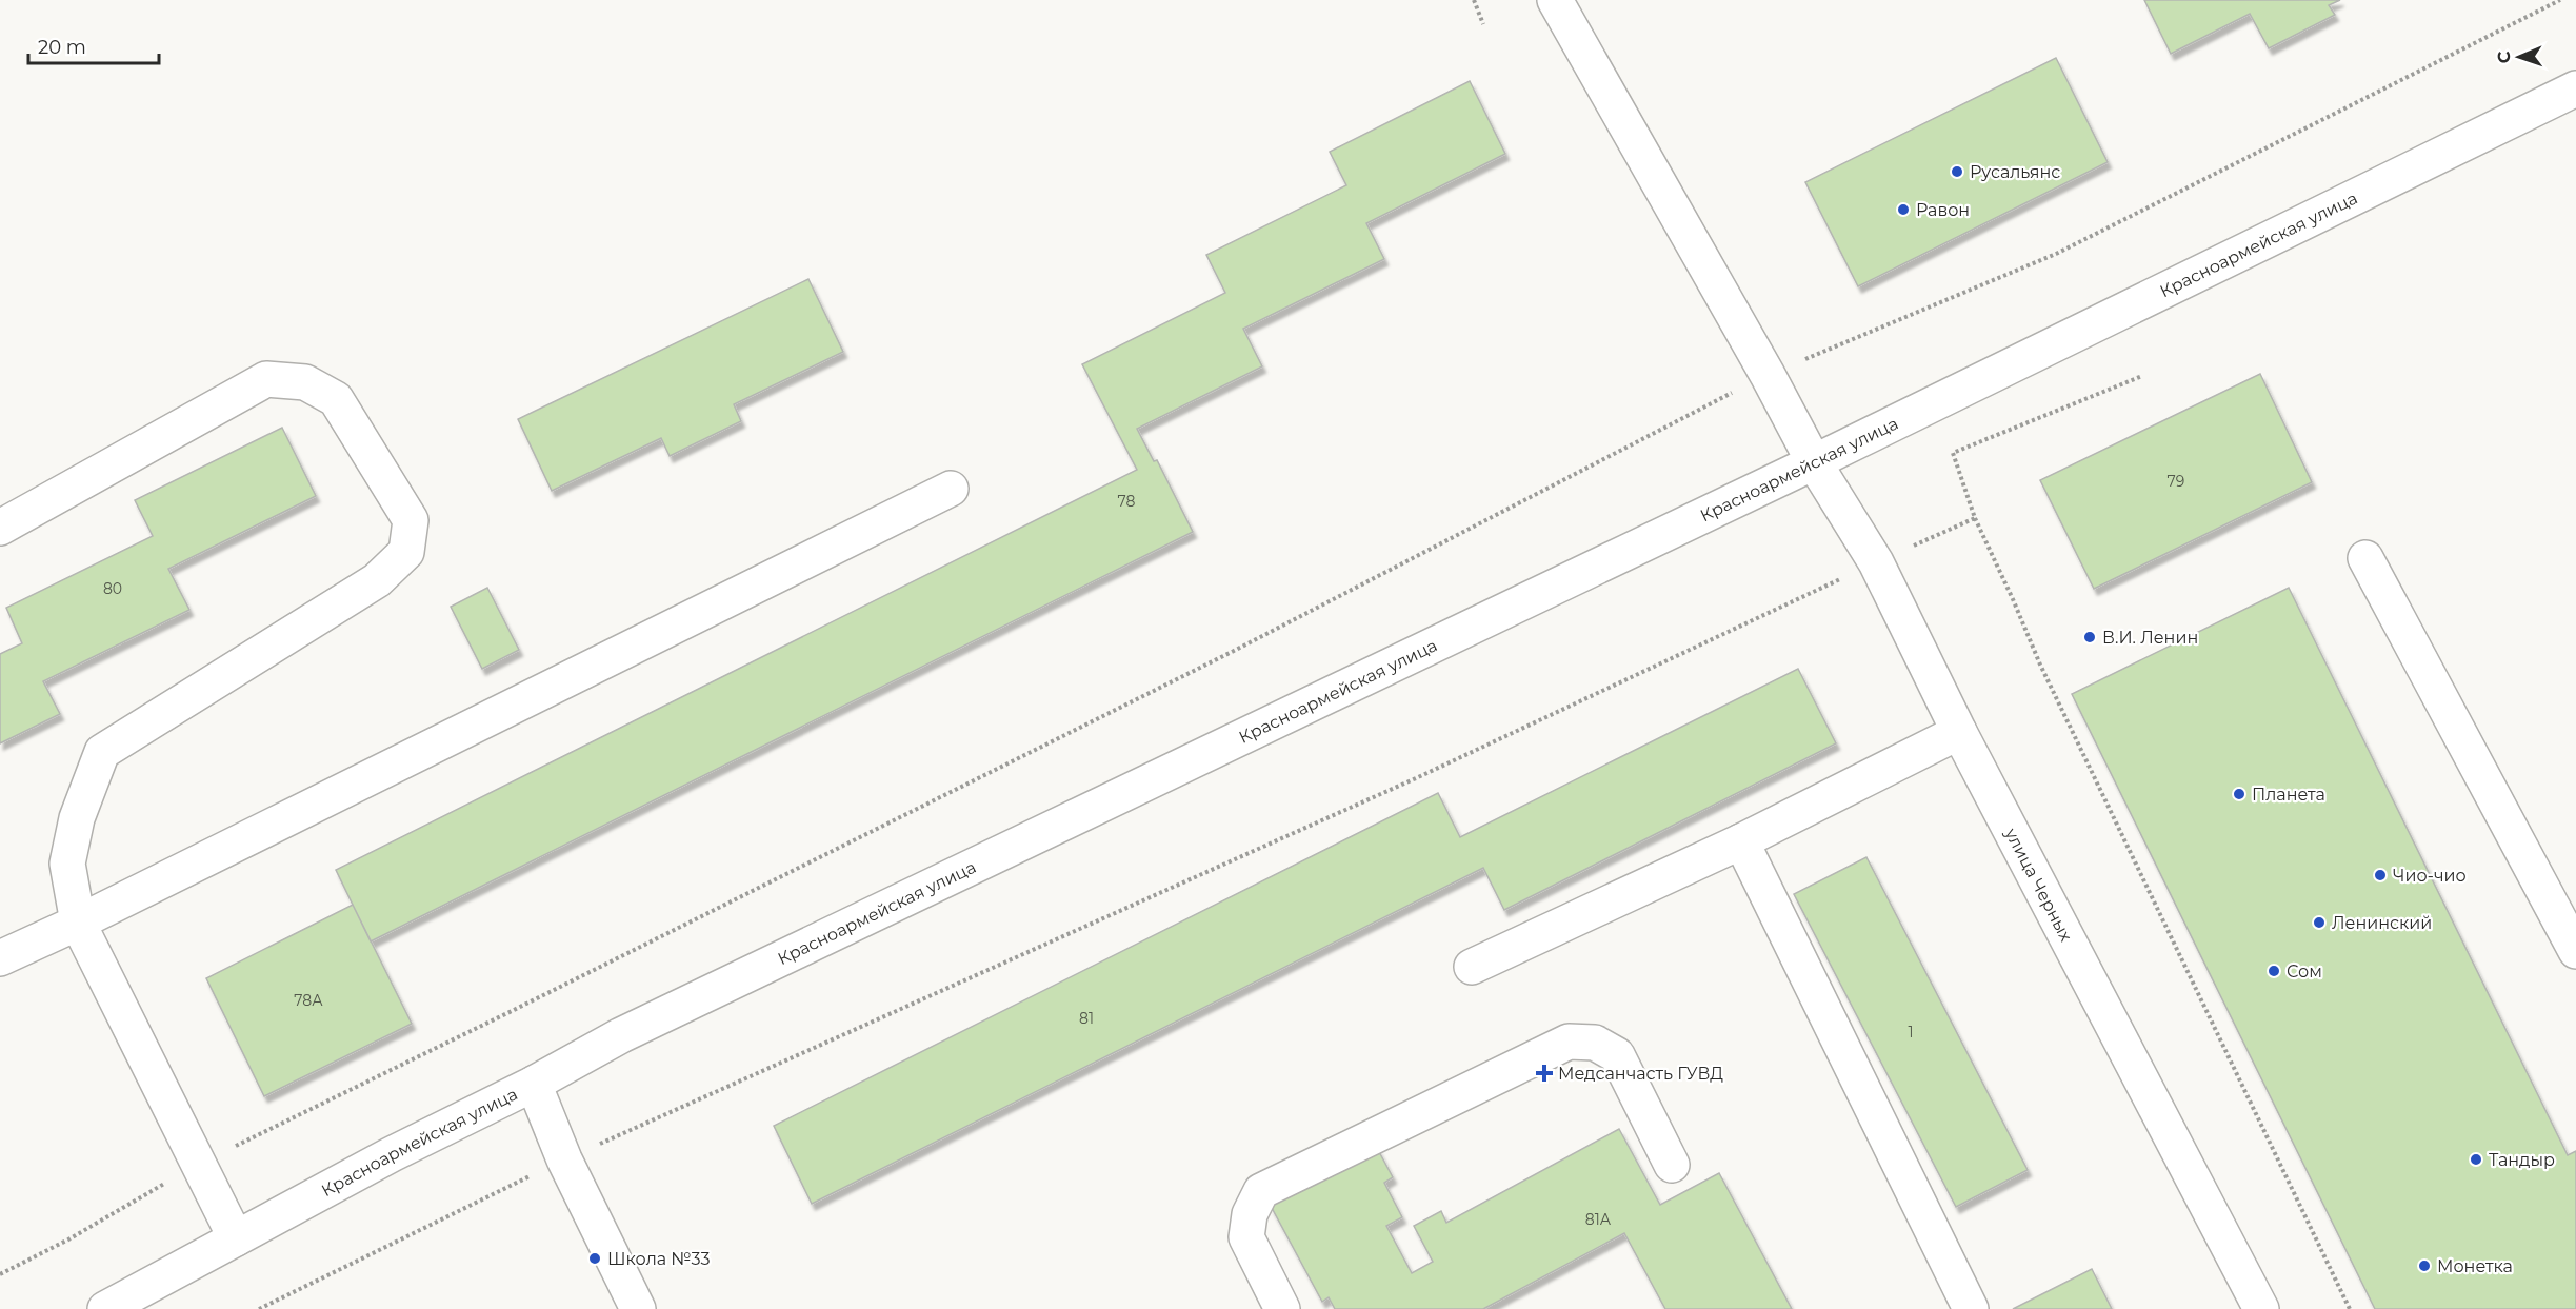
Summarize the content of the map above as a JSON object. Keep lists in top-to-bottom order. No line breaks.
{"streets":{"street":["Красноармейская улица","улица Черных"]},"crossings":[["Красноармейская улица","улица Черных"]],"places":{"other":["Русальянс","Равон","В.И. Ленин","Планета","Чио-чио","Ленинский","Сом","Тандыр","Школа №33","Монетка"],"health":["Медсанчасть ГУВД"]},"house_numbers":["79","78","80","78А","81","1","81А"],"scale_bar":"20 m","north":"left"}
